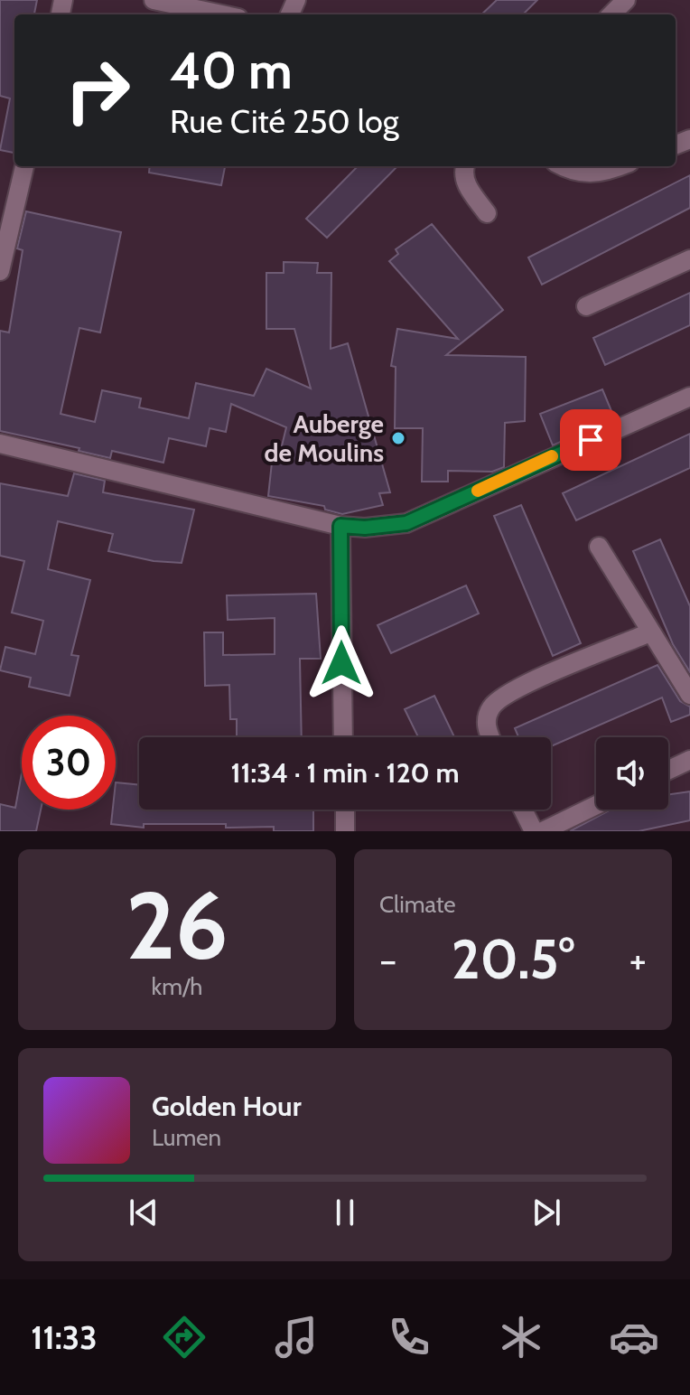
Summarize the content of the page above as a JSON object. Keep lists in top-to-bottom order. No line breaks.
{"places":["Auberge de Moulins"],"page":{"turn":["40 m","Rue Cité 250 log"],"limit":"30","trip":"11:34 · 1 min · 120 m","tile":[["26","km/h"],"Climate"],"heat":["−","20.5°","+"],"song":["Golden Hour","Lumen"],"tabs":"11:33"}}
